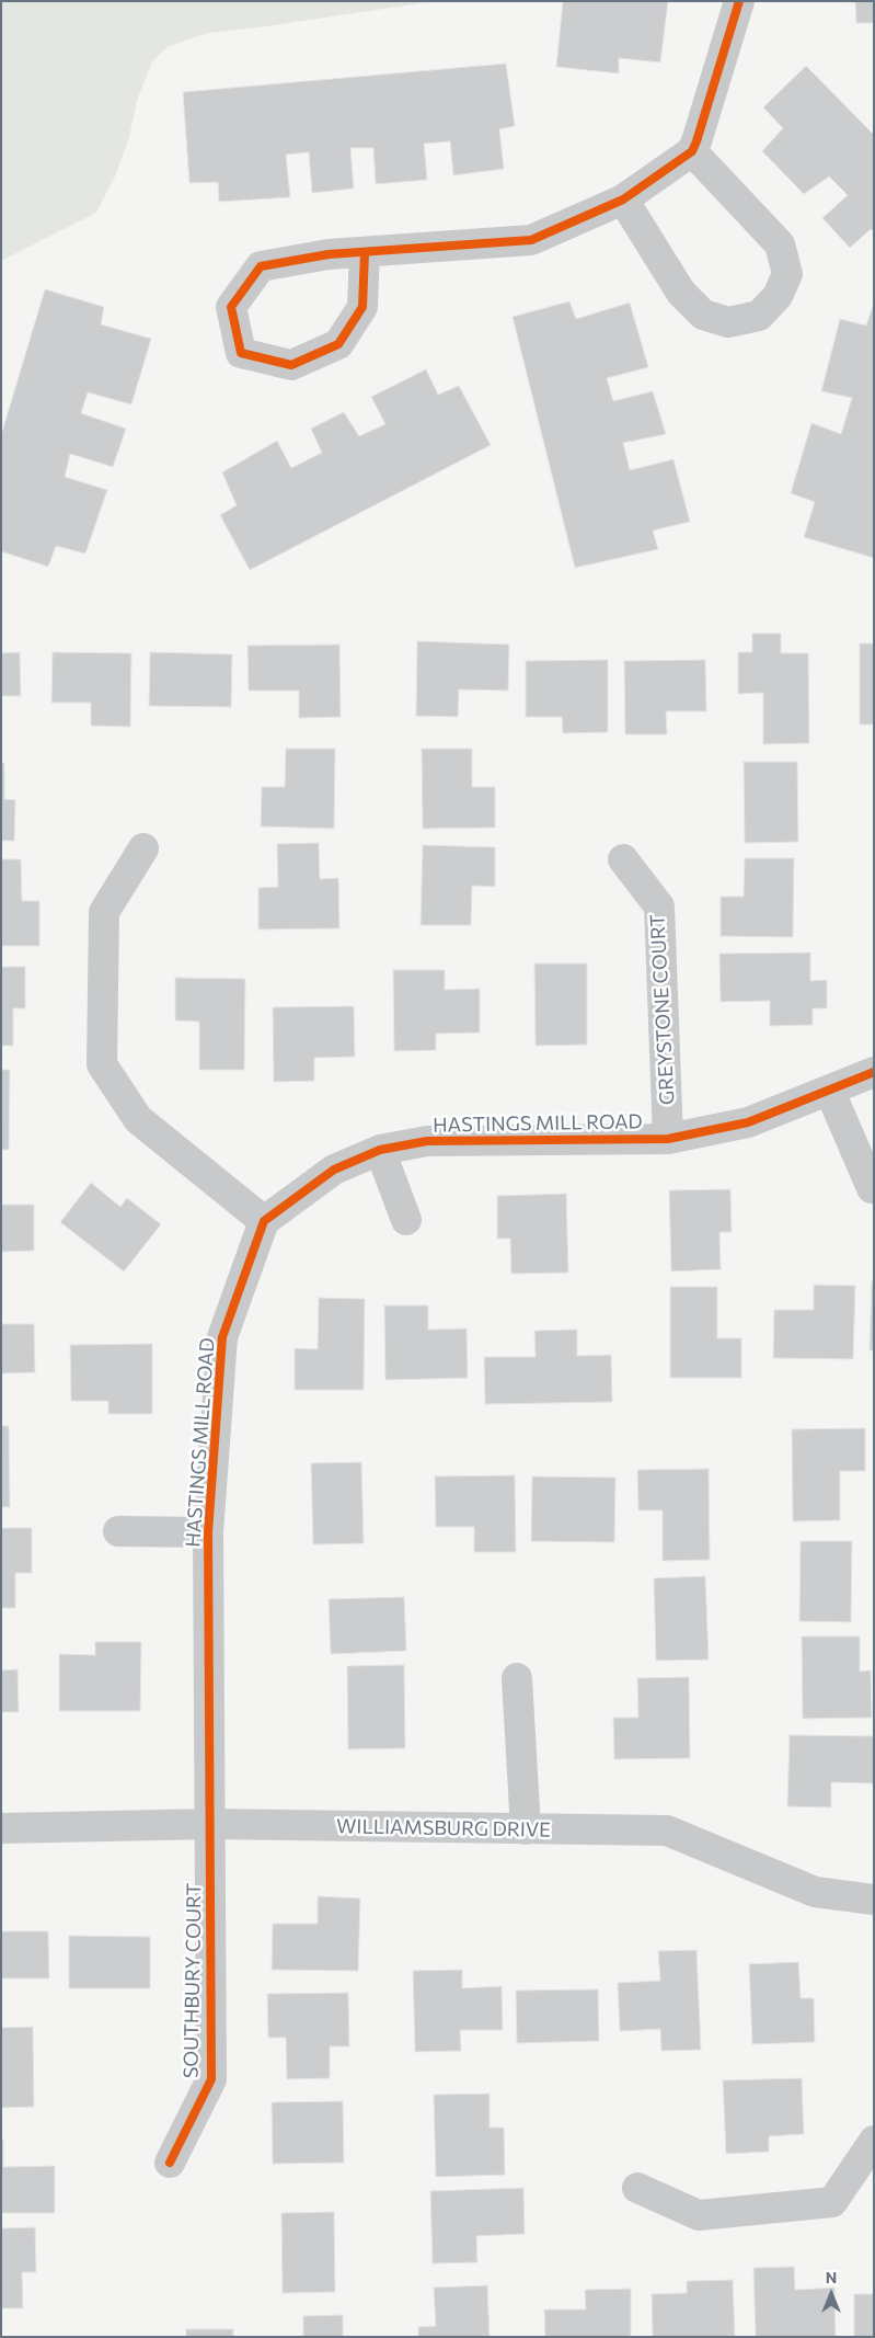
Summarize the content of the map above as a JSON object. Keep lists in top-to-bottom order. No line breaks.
{"streets":{"street":["GREYSTONE COURT","HASTINGS MILL ROAD","WILLIAMSBURG DRIVE","SOUTHBURY COURT"]},"crossings":[["GREYSTONE COURT","HASTINGS MILL ROAD"],["HASTINGS MILL ROAD","WILLIAMSBURG DRIVE"],["HASTINGS MILL ROAD","SOUTHBURY COURT"],["WILLIAMSBURG DRIVE","SOUTHBURY COURT"]],"north":"top"}
